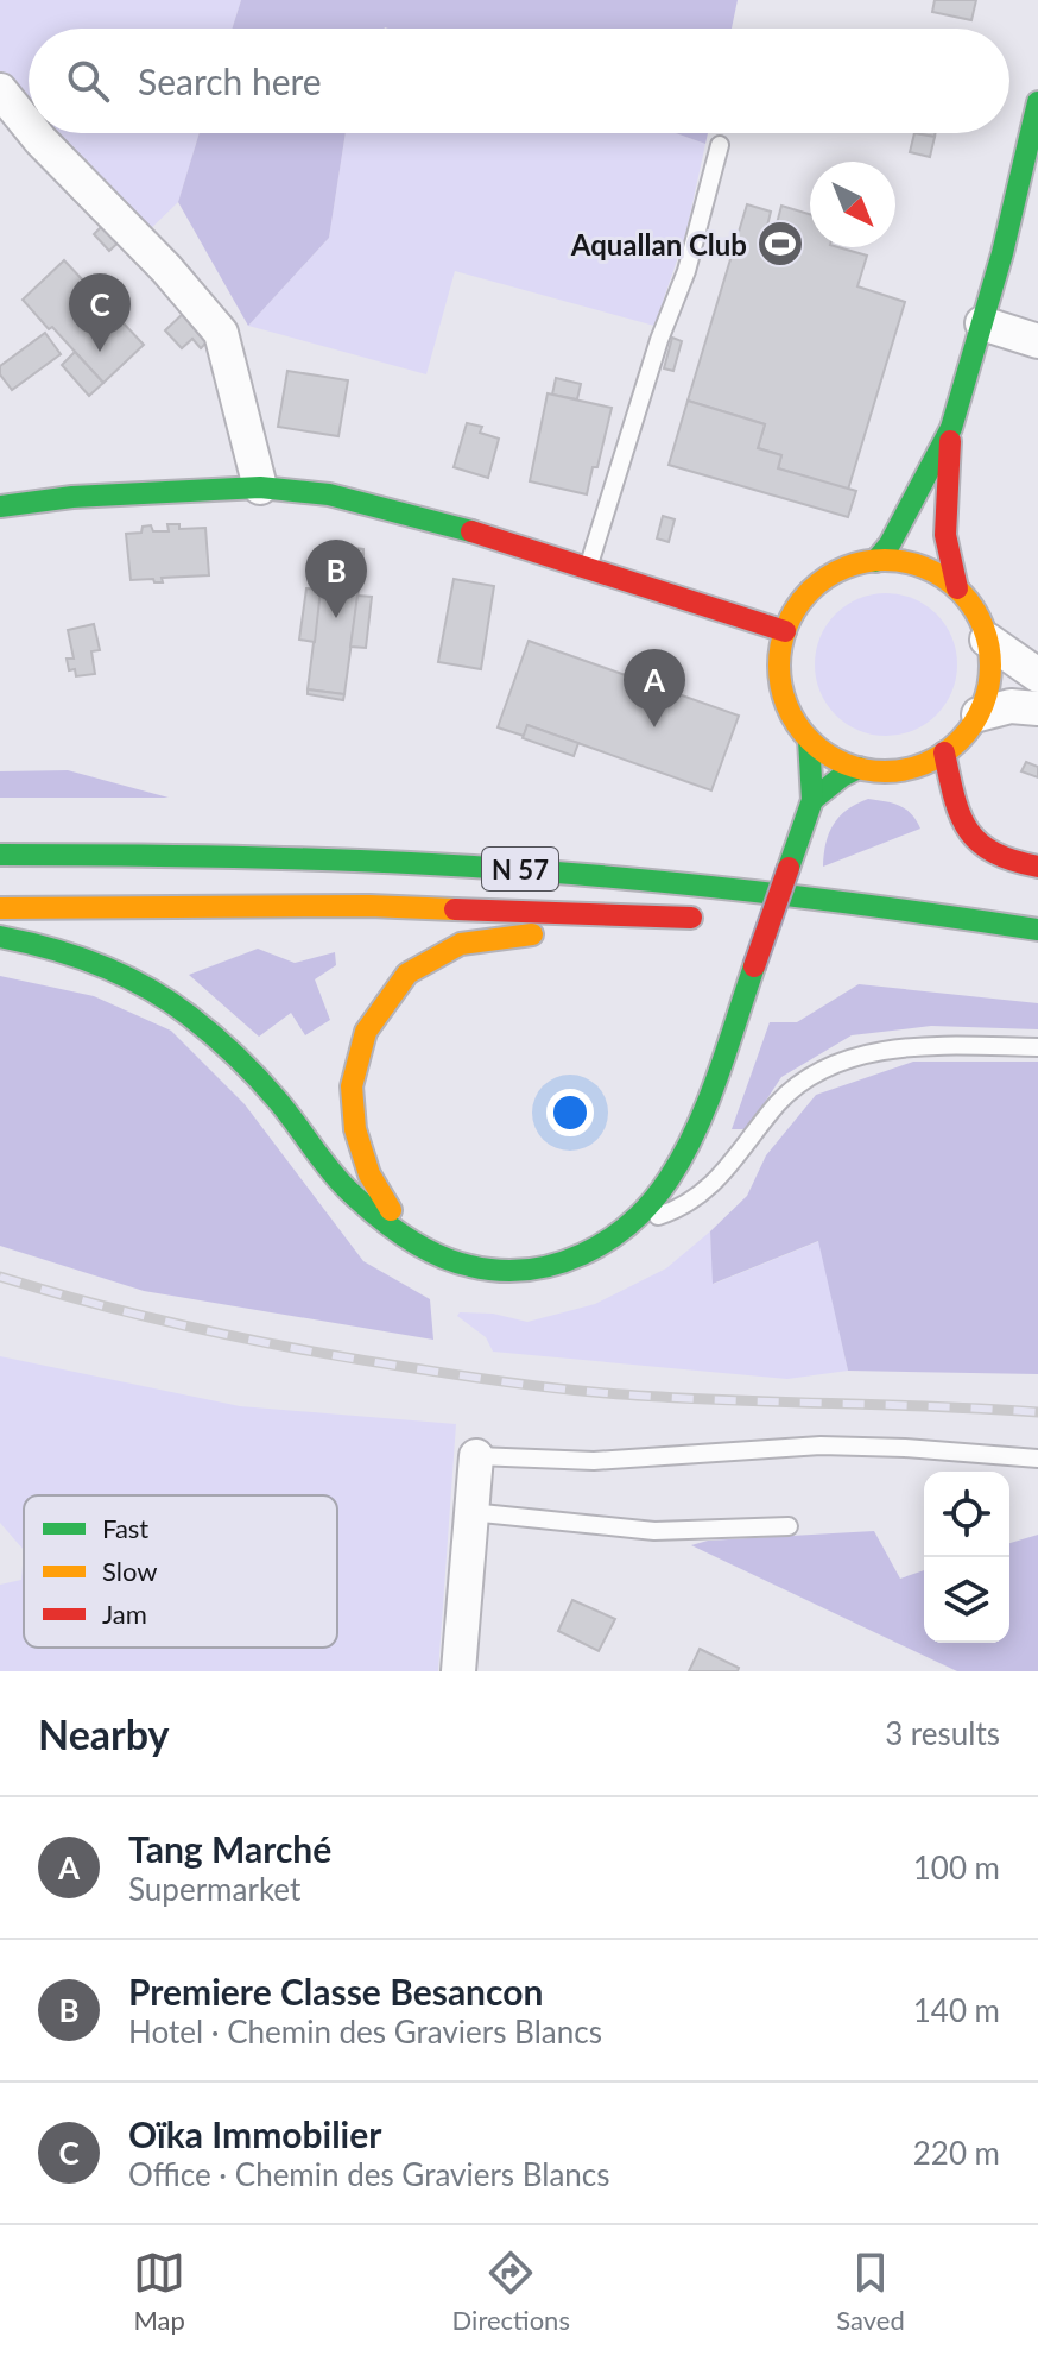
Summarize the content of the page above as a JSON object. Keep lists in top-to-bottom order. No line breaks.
{"streets":{"main road":["N 57"]},"places":{"sports":["Aquallan Club"]},"legend":["Fast","Slow","Jam"],"north":"bottom right","page":{"search":"Search here","pins":["C","B","A"],"heading":["Nearby","3 results"],"list":[{"mark":"A","name":"Tang Marché","note":"Supermarket","value":"100 m"},{"mark":"B","name":"Premiere Classe Besancon","note":"Hotel · Chemin des Graviers Blancs","value":"140 m"},{"mark":"C","name":"Oïka Immobilier","note":"Office · Chemin des Graviers Blancs","value":"220 m"}],"nav":["Map","Directions","Saved"]}}
